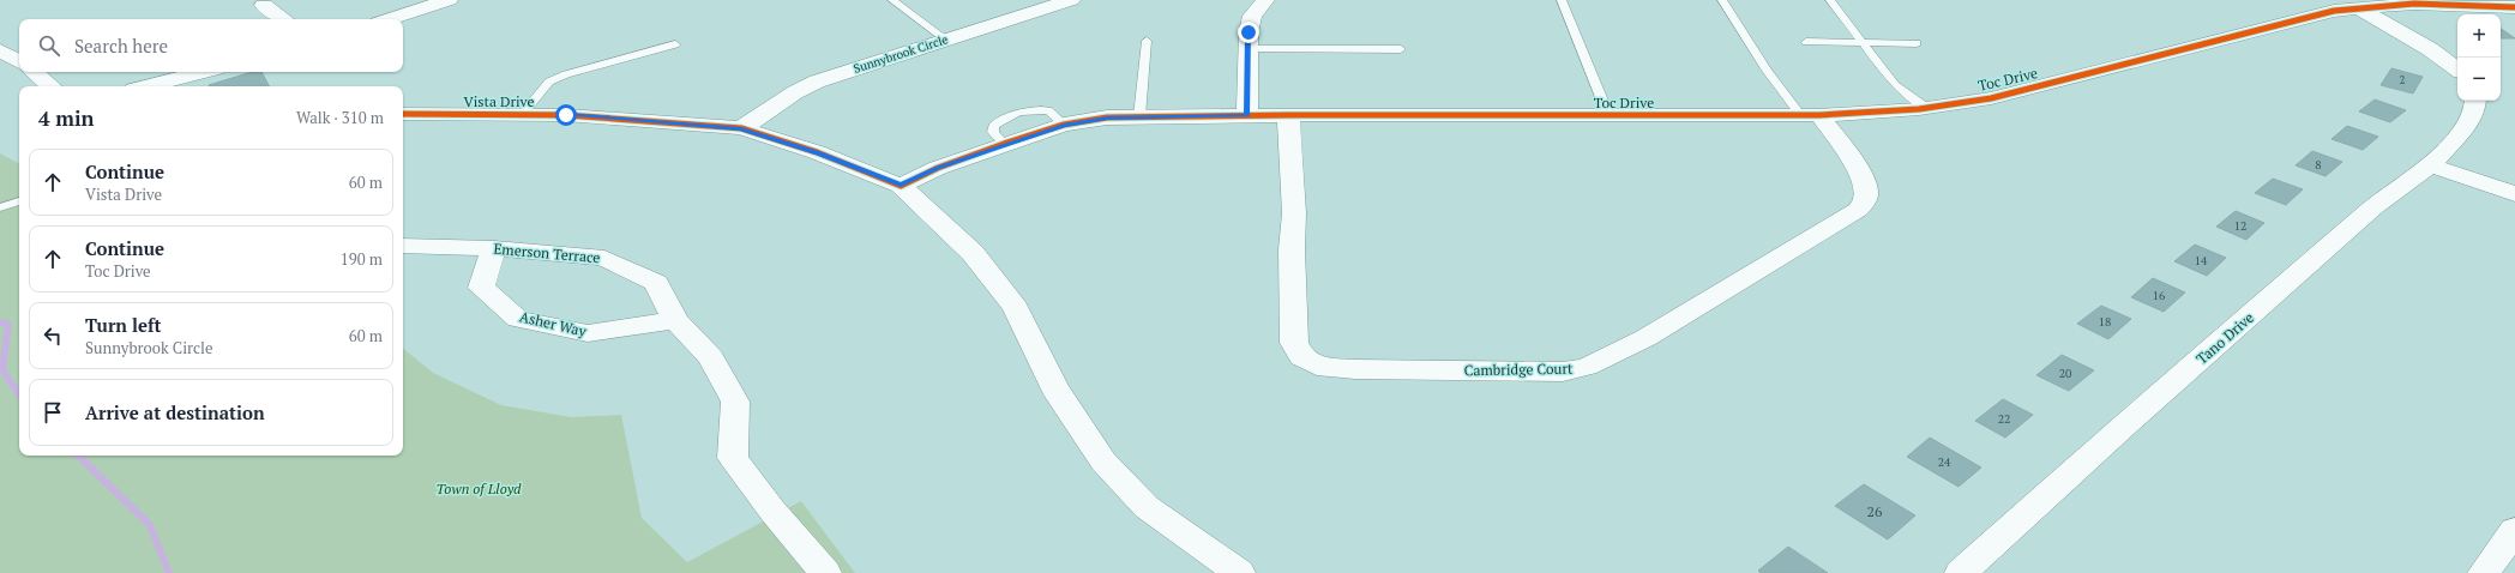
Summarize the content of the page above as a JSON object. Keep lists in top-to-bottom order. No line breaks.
{"streets":{"street":["Sunnybrook Circle","Toc Drive","Vista Drive","Emerson Terrace","Asher Way","Tano Drive","Cambridge Court"]},"crossings":[["Sunnybrook Circle","Vista Drive"],["Toc Drive","Cambridge Court"],["Emerson Terrace","Asher Way"]],"parks":["Town of Lloyd"],"house_numbers":["2","8","12","14","16","18","20","22","24","26"],"page":{"map_buttons":["+","−"],"search":"Search here","heading":["4 min","Walk · 310 m"],"list":[["Continue","Vista Drive","60 m"],["Continue","Toc Drive","190 m"],["Turn left","Sunnybrook Circle","60 m"],"Arrive at destination"]}}
